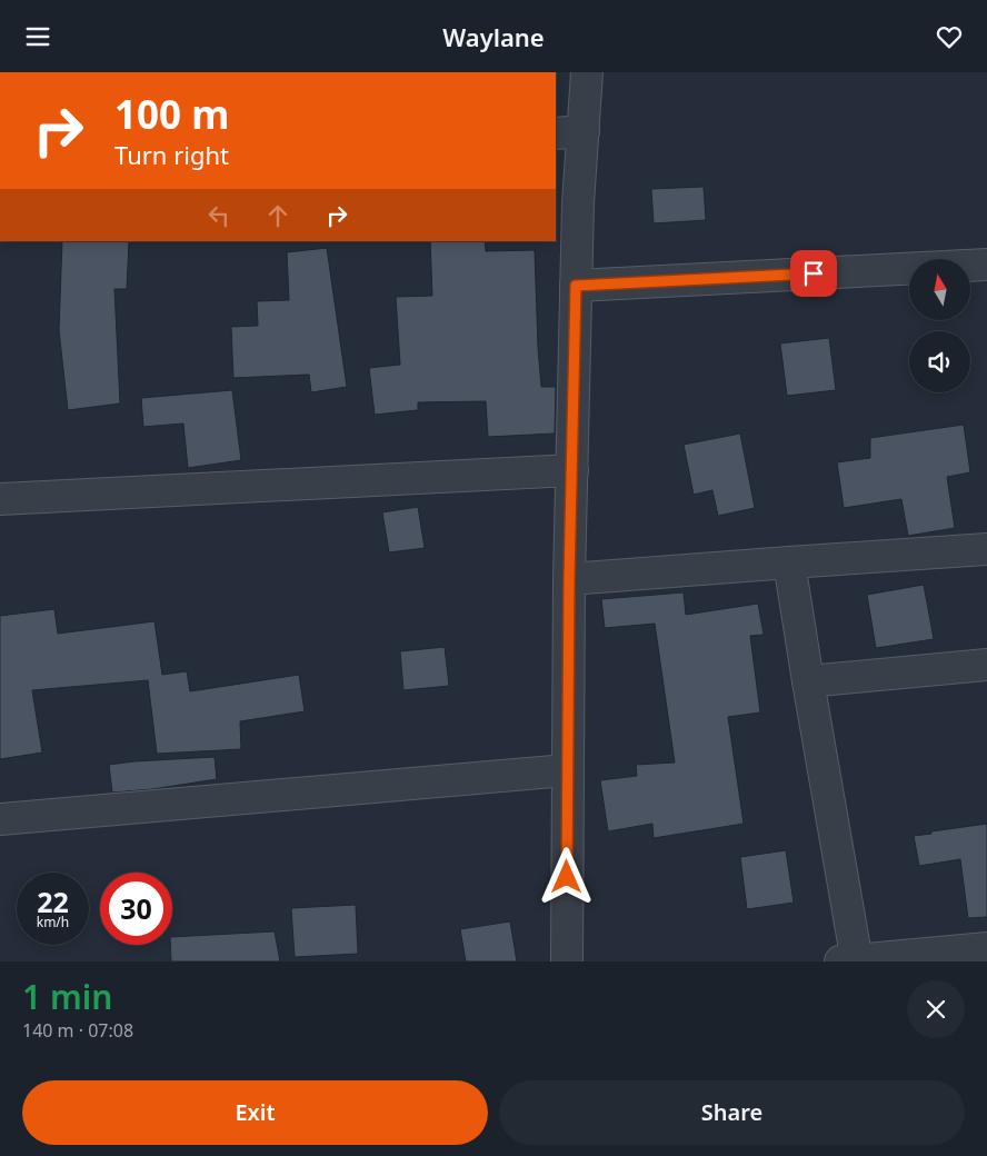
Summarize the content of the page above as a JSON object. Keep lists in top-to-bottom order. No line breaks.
{"north":"top","page":{"header":"Waylane","turn":["100 m","Turn right"],"speed":"22 km/h","limit":"30","heading":["1 min","140 m · 07:08"],"buttons":["Exit","Share"]}}
